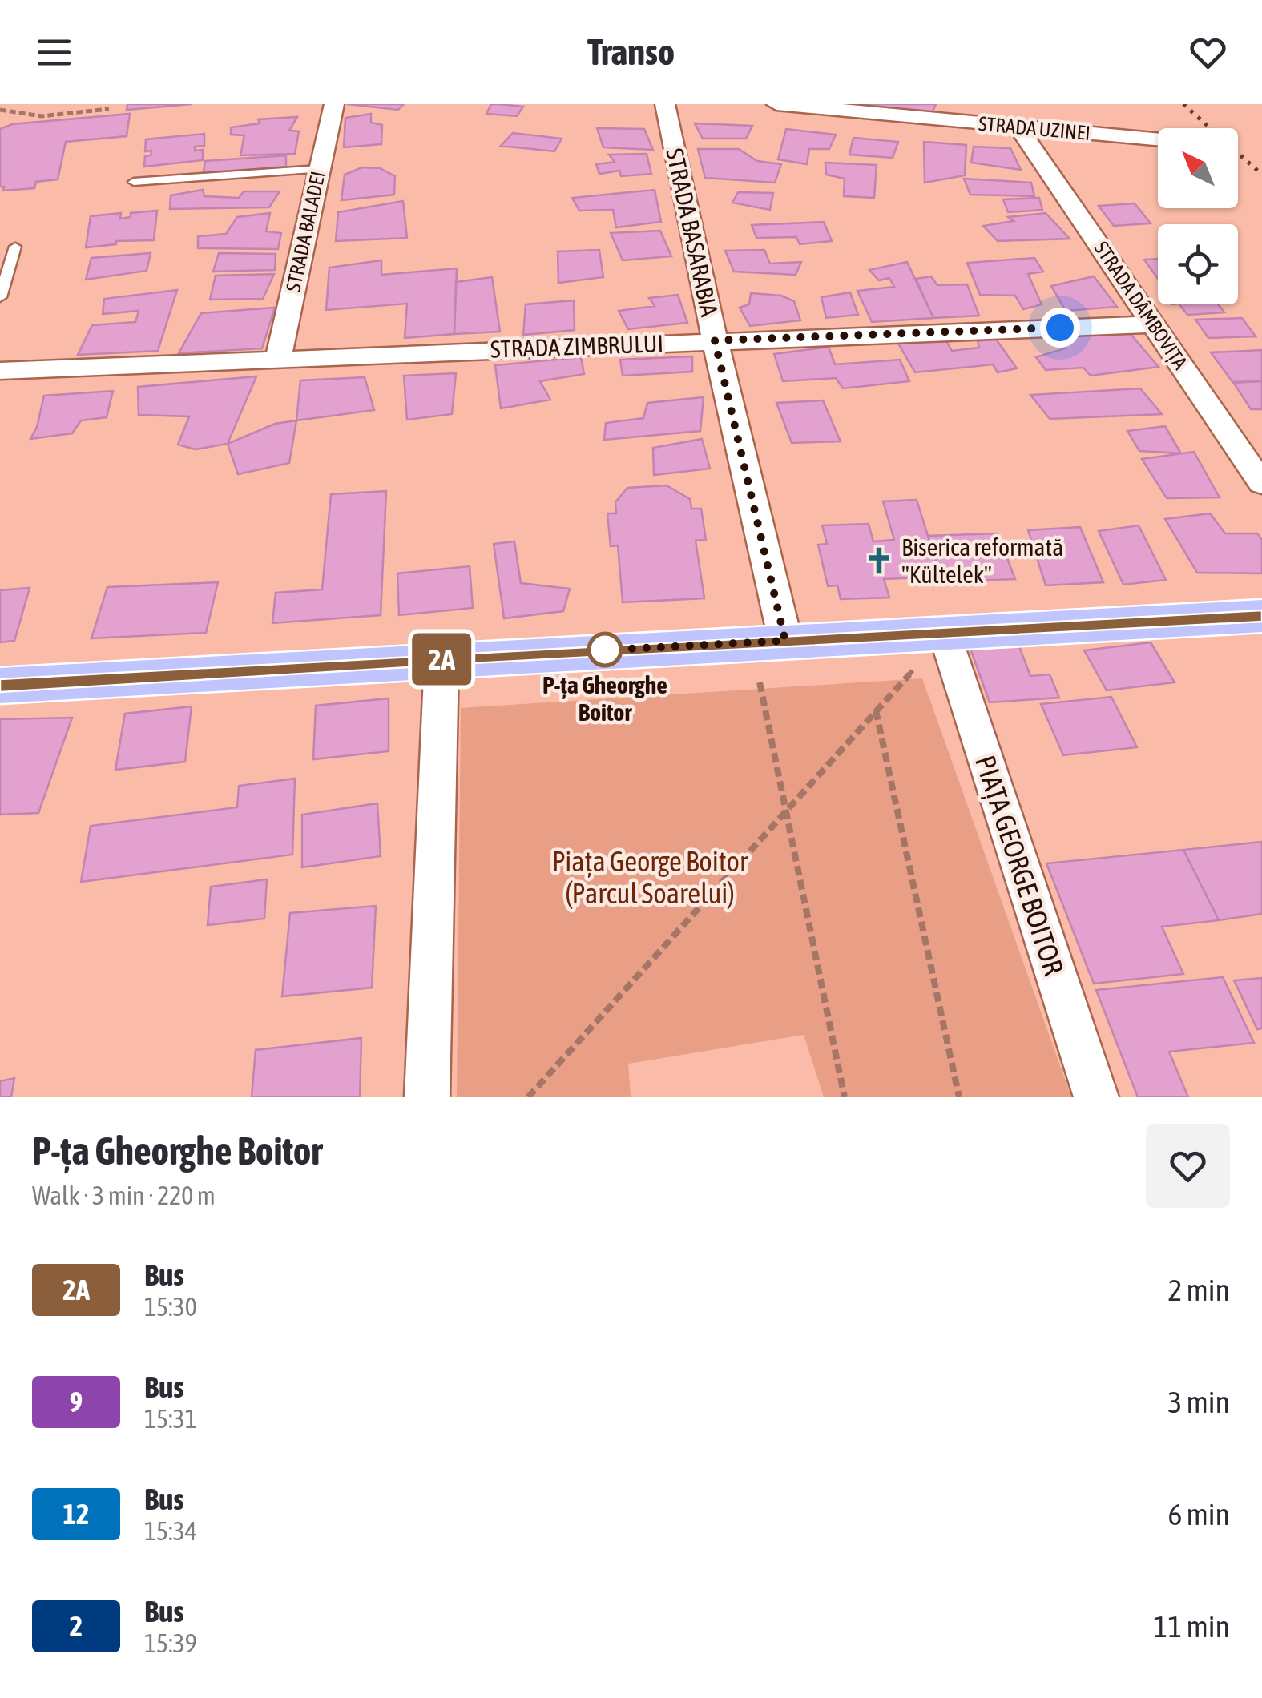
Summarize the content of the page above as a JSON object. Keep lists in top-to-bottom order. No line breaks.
{"streets":{"street":["STRADA UZINEI","STRADA BALADEI","STRADA BASARABIA","STRADA DÂMBOVIȚA","STRADA ZIMBRULUI","PIAȚA GEORGE BOITOR"]},"crossings":[["STRADA UZINEI","STRADA DÂMBOVIȚA"],["STRADA BALADEI","STRADA ZIMBRULUI"],["STRADA BASARABIA","STRADA ZIMBRULUI"],["STRADA DÂMBOVIȚA","STRADA ZIMBRULUI"]],"parks":["Piața George Boitor (Parcul Soarelui)"],"places":{"church":["Biserica reformată \"Kültelek\""],"other":["P-ța Gheorghe Boitor"]},"lines":["bus line 2A"],"north":"top left","page":{"header":"Transo","on_map":"2A","heading":["P-ța Gheorghe Boitor","Walk · 3 min · 220 m"],"list":[{"mark":"2A","name":"Bus","note":"15:30","value":"2 min"},{"mark":"9","name":"Bus","note":"15:31","value":"3 min"},{"mark":"12","name":"Bus","note":"15:34","value":"6 min"},{"mark":"2","name":"Bus","note":"15:39","value":"11 min"}]}}
